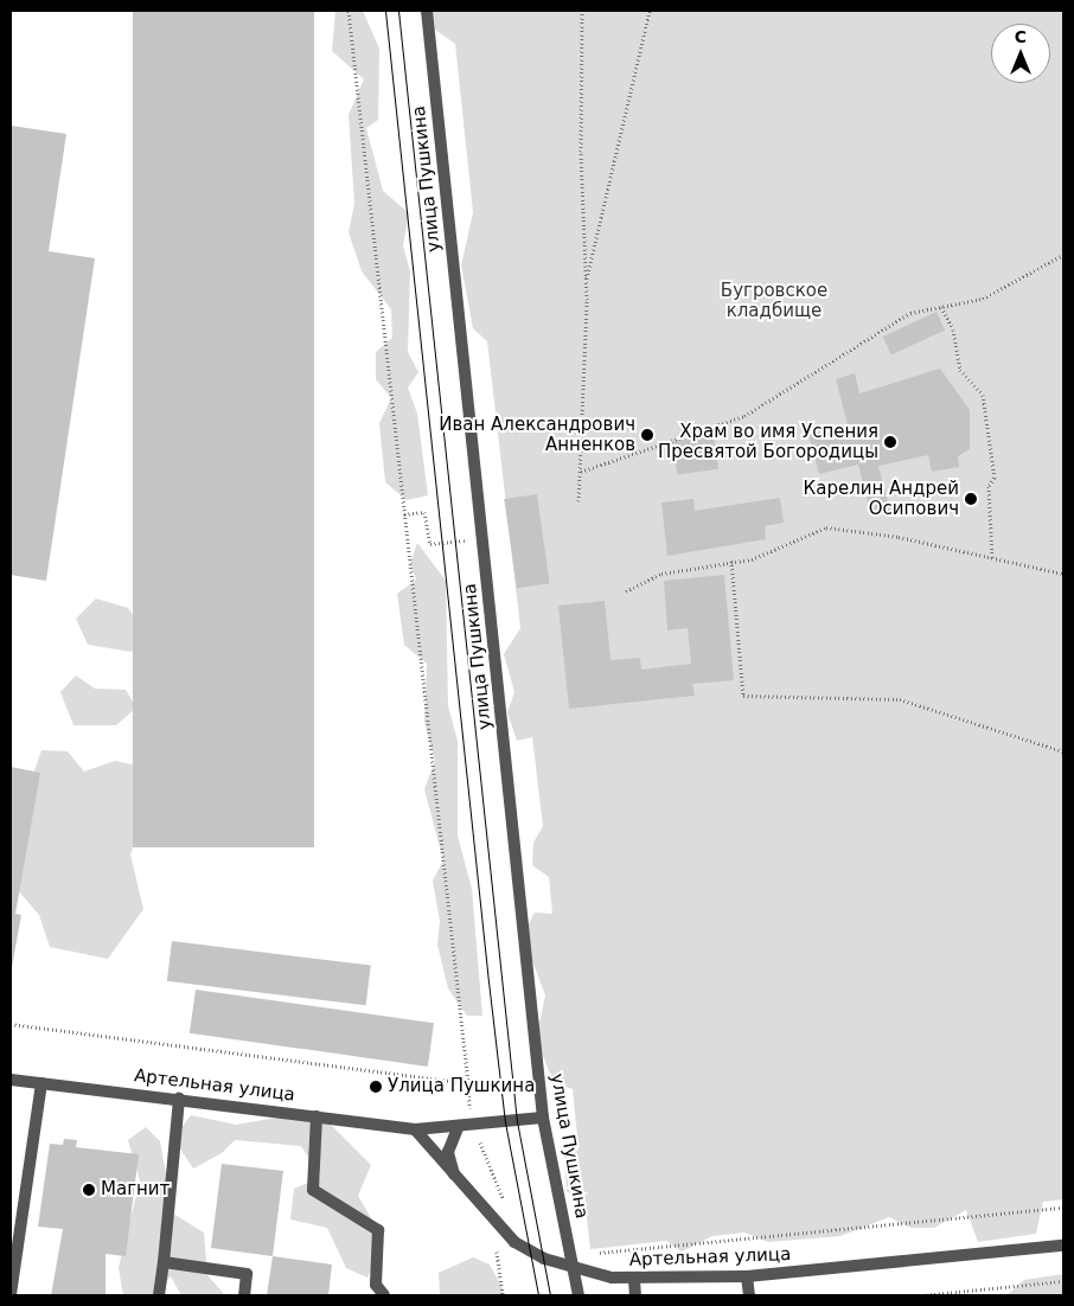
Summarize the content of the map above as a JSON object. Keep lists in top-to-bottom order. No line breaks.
{"streets":{"street":["улица Пушкина","Артельная улица"]},"crossings":[["улица Пушкина","Артельная улица"]],"parks":["Бугровское кладбище"],"places":["Иван Александрович Анненков","Храм во имя Успения Пресвятой Богородицы","Карелин Андрей Осипович","Улица Пушкина","Магнит"],"north":"top"}
